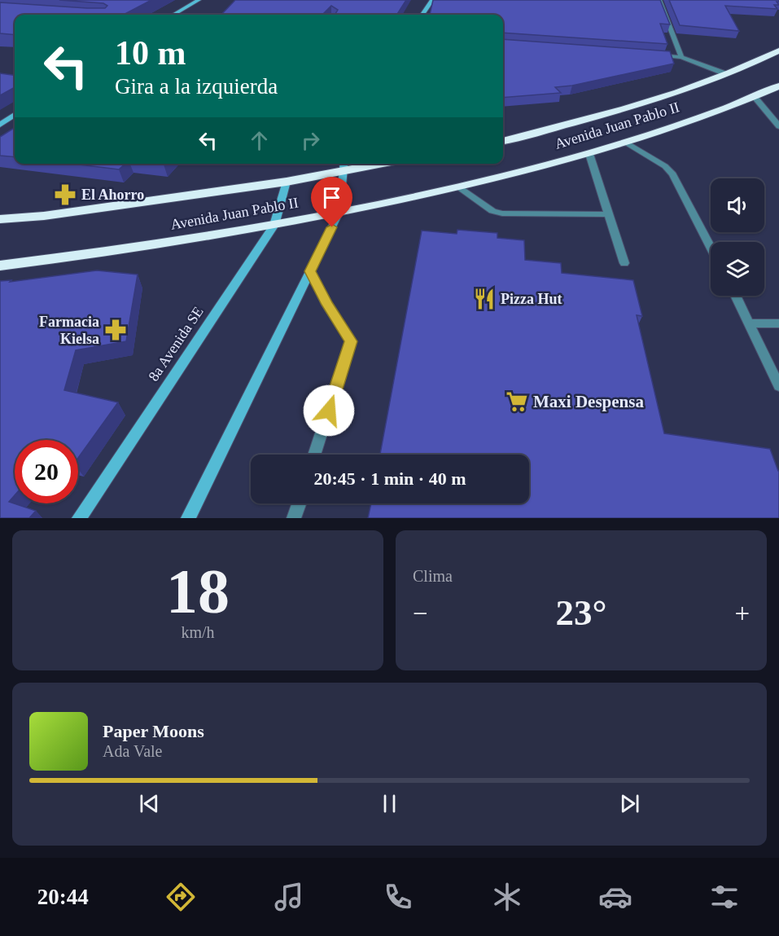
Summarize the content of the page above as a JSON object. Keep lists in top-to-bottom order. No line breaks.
{"streets":{"highway":["Avenida Juan Pablo II"],"street":["8a Avenida SE"]},"crossings":[["Avenida Juan Pablo II","8a Avenida SE"]],"places":{"pharmacy":["El Ahorro","Farmacia Kielsa"],"restaurant":["Pizza Hut"],"supermarket":["Maxi Despensa"]},"page":{"turn":["10 m","Gira a la izquierda"],"limit":"20","trip":"20:45 · 1 min · 40 m","tile":[["18","km/h"],"Clima"],"heat":["−","23°","+"],"song":["Paper Moons","Ada Vale"],"tabs":"20:44"}}
